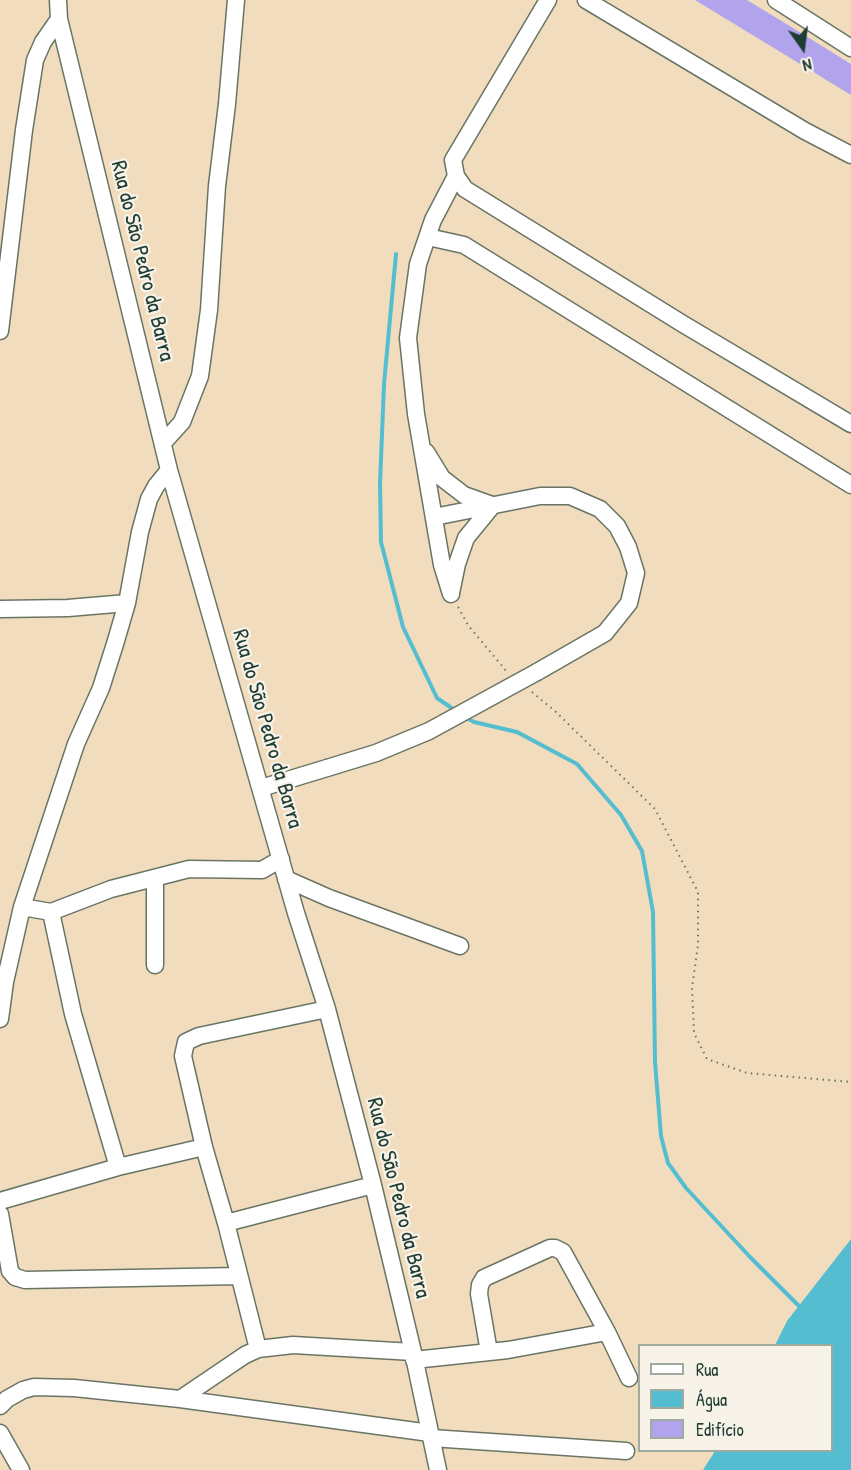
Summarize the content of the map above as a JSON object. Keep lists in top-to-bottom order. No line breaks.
{"streets":{"street":["Rua do São Pedro da Barra"]},"legend":["Rua","Água","Edifício"],"north":"bottom"}
